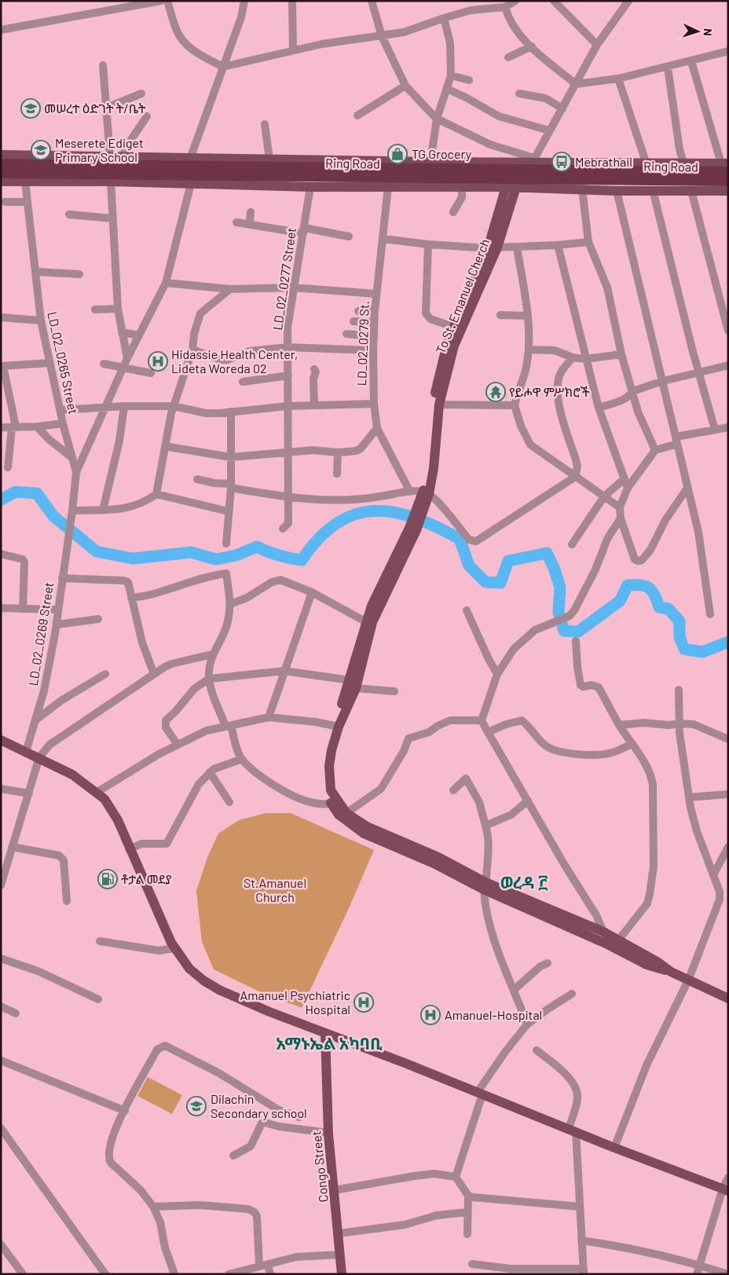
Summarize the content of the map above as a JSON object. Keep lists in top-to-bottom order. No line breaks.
{"streets":{"highway":["Ring Road"],"main road":["To St. Emanuel Cherch","Congo Street"],"street":["LD_02_0277 Street","LD_02_0279 St.","LD_02_0265 Street","LD_02_0269 Street"]},"crossings":[["LD_02_0265 Street","LD_02_0269 Street"]],"districts":["ወረዳ ፫","አማኑኤል አካባቢ"],"parks":["St.Amanuel Church"],"places":{"school or university":["መሠረተ ዕድገት ት/ቤት","Meserete Ediget Primary School","Dilachin Secondary school"],"shop":["TG Grocery"],"bus stop":["Mebrathail"],"hospital":["Hidassie Health Center, Lideta Woreda 02","Amanuel Psychiatric Hospital","Amanuel-Hospital"],"temple":["የይሖዋ ምሥክሮች"],"fuel station":["ቶታል መደያ"]},"north":"right"}
